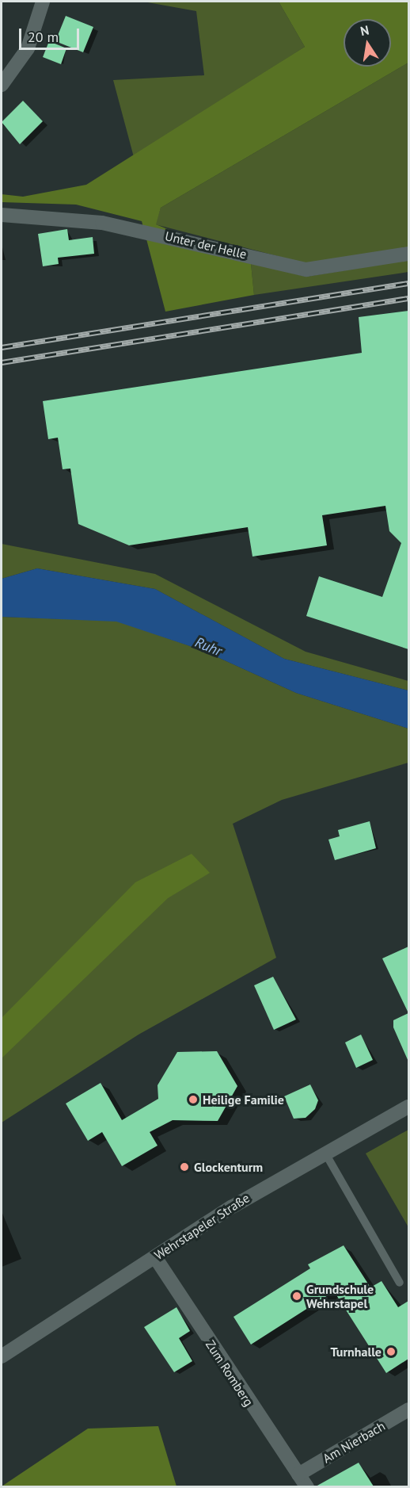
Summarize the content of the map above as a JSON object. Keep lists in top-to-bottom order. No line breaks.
{"streets":{"street":["Unter der Helle","Wehrstapeler Straße","Zum Romberg","Am Nierbach"]},"crossings":[["Wehrstapeler Straße","Zum Romberg"],["Zum Romberg","Am Nierbach"]],"water":["Ruhr"],"places":["Heilige Familie","Glockenturm","Grundschule Wehrstapel","Turnhalle"],"scale_bar":"20 m","north":"top"}
